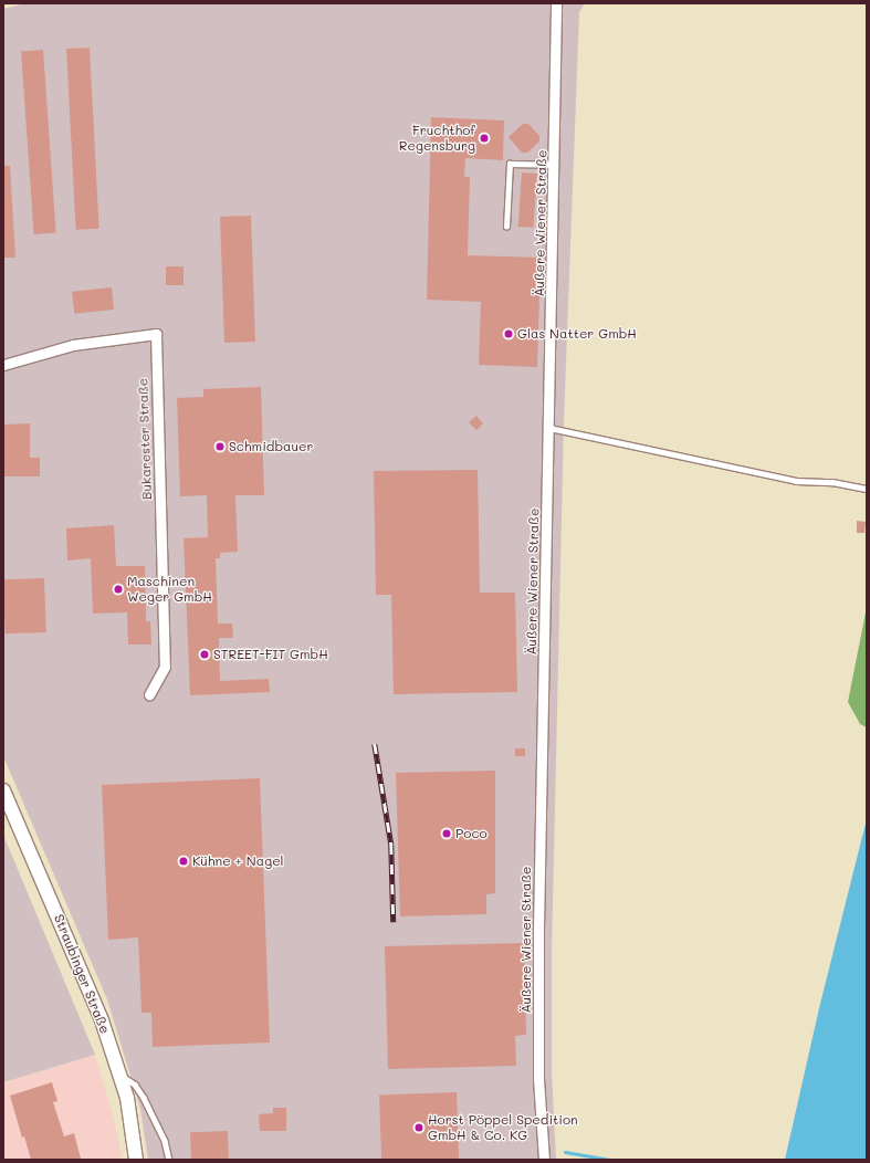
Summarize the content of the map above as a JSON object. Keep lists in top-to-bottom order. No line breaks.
{"streets":{"main road":["Straubinger Straße"],"street":["Äußere Wiener Straße","Bukarester Straße"]},"places":["Fruchthof Regensburg","Glas Natter GmbH","Schmidbauer","Maschinen Weger GmbH","STREET-FIT GmbH","Poco","Kühne + Nagel","Horst Pöppel Spedition GmbH & Co. KG"]}
